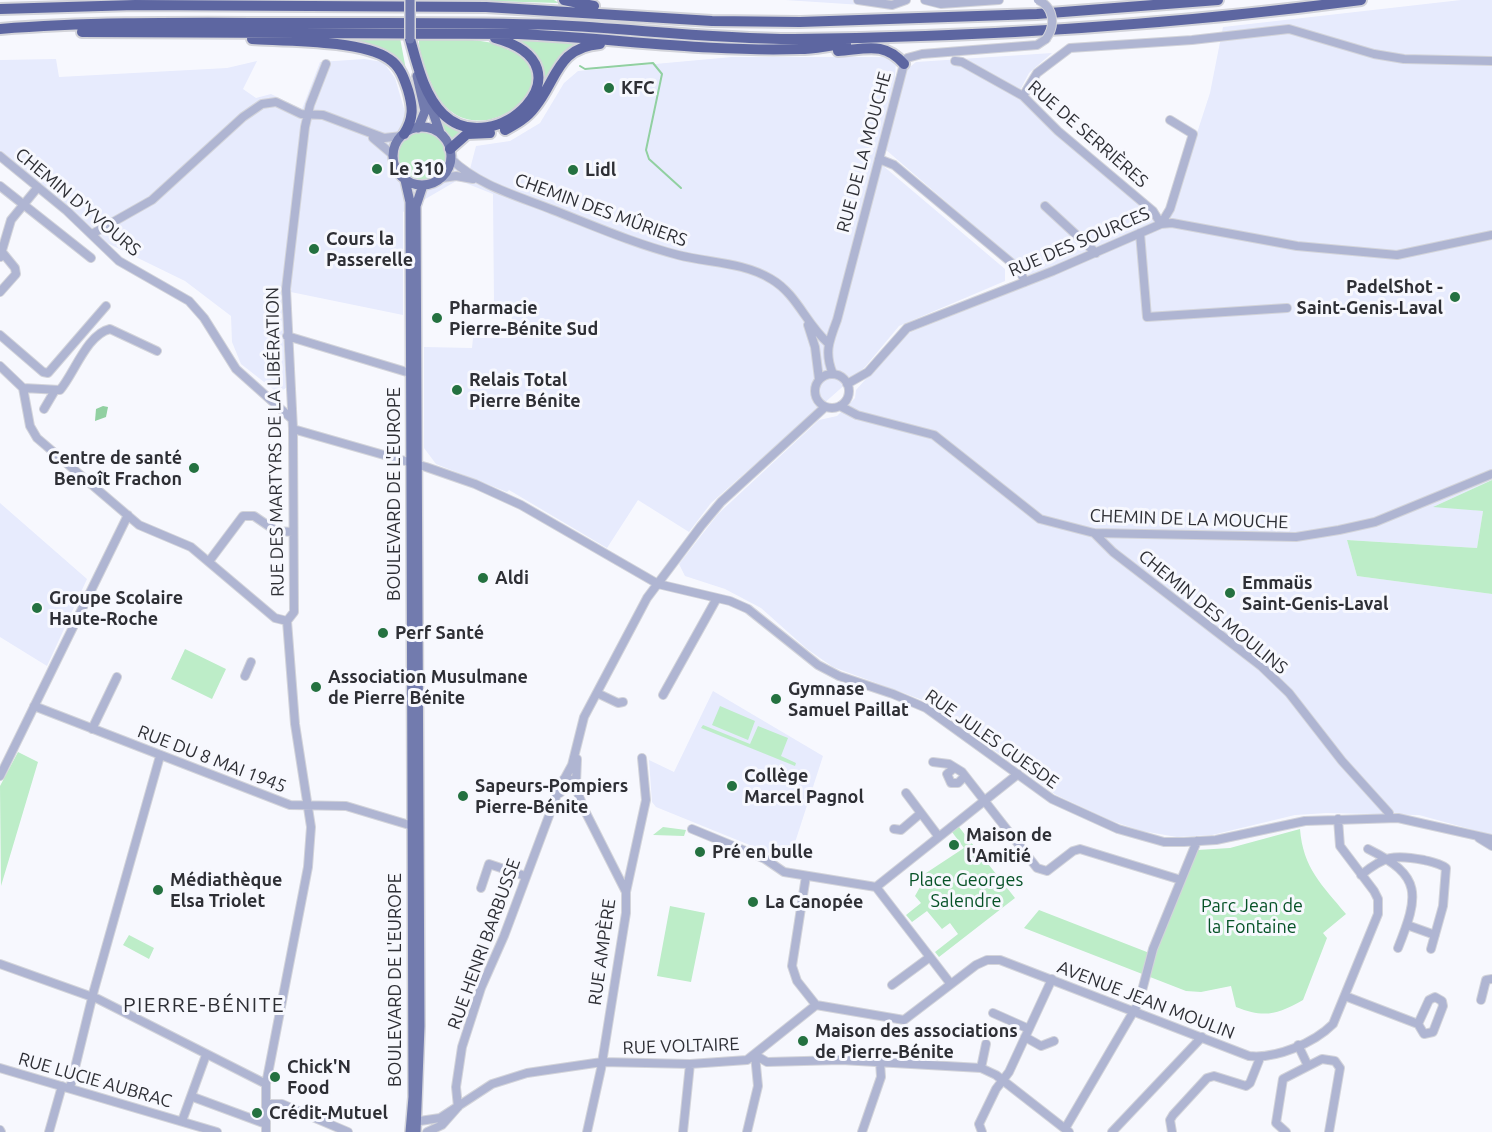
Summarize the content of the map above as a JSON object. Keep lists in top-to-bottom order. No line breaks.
{"streets":{"main road":["BOULEVARD DE L'EUROPE"],"street":["RUE DE SERRIÈRES","RUE DE LA MOUCHE","CHEMIN D'YVOURS","CHEMIN DES MÛRIERS","RUE DES SOURCES","RUE DES MARTYRS DE LA LIBÉRATION","CHEMIN DE LA MOUCHE","CHEMIN DES MOULINS","RUE JULES GUESDE","RUE DU 8 MAI 1945","RUE HENRI BARBUSSE","RUE AMPÈRE","AVENUE JEAN MOULIN","RUE VOLTAIRE","RUE LUCIE AUBRAC"]},"crossings":[["RUE DE SERRIÈRES","RUE DES SOURCES"],["RUE DE LA MOUCHE","CHEMIN DES MÛRIERS"],["RUE DE LA MOUCHE","RUE DES SOURCES"],["RUE DE LA MOUCHE","CHEMIN DE LA MOUCHE"],["RUE DE LA MOUCHE","RUE HENRI BARBUSSE"],["CHEMIN D'YVOURS","RUE DES MARTYRS DE LA LIBÉRATION"],["CHEMIN DES MÛRIERS","RUE DES SOURCES"],["CHEMIN DES MÛRIERS","BOULEVARD DE L'EUROPE"],["CHEMIN DES MÛRIERS","CHEMIN DE LA MOUCHE"],["CHEMIN DES MÛRIERS","RUE HENRI BARBUSSE"],["RUE DES SOURCES","CHEMIN DE LA MOUCHE"],["RUE DES SOURCES","RUE HENRI BARBUSSE"],["RUE DES MARTYRS DE LA LIBÉRATION","RUE JULES GUESDE"],["RUE DES MARTYRS DE LA LIBÉRATION","RUE DU 8 MAI 1945"],["BOULEVARD DE L'EUROPE","RUE JULES GUESDE"],["BOULEVARD DE L'EUROPE","RUE DU 8 MAI 1945"],["BOULEVARD DE L'EUROPE","RUE VOLTAIRE"],["CHEMIN DE LA MOUCHE","CHEMIN DES MOULINS"],["CHEMIN DE LA MOUCHE","RUE HENRI BARBUSSE"],["CHEMIN DES MOULINS","RUE JULES GUESDE"],["RUE JULES GUESDE","RUE HENRI BARBUSSE"],["RUE HENRI BARBUSSE","RUE AMPÈRE"],["RUE HENRI BARBUSSE","RUE VOLTAIRE"],["RUE AMPÈRE","RUE VOLTAIRE"]],"districts":["PIERRE-BÉNITE"],"parks":["Place Georges Salendre","Parc Jean de la Fontaine"],"places":["KFC","Le 310","Lidl","Cours la Passerelle","PadelShot - Saint-Genis-Laval","Pharmacie Pierre-Bénite Sud","Relais Total Pierre Bénite","Centre de santé Benoît Frachon","Aldi","Emmaüs Saint-Genis-Laval","Groupe Scolaire Haute-Roche","Perf Santé","Association Musulmane de Pierre Bénite","Gymnase Samuel Paillat","Collège Marcel Pagnol","Sapeurs-Pompiers Pierre-Bénite","Maison de l'Amitié","Pré en bulle","Médiathèque Elsa Triolet","La Canopée","Maison des associations de Pierre-Bénite","Chick'N Food","Crédit-Mutuel"]}
